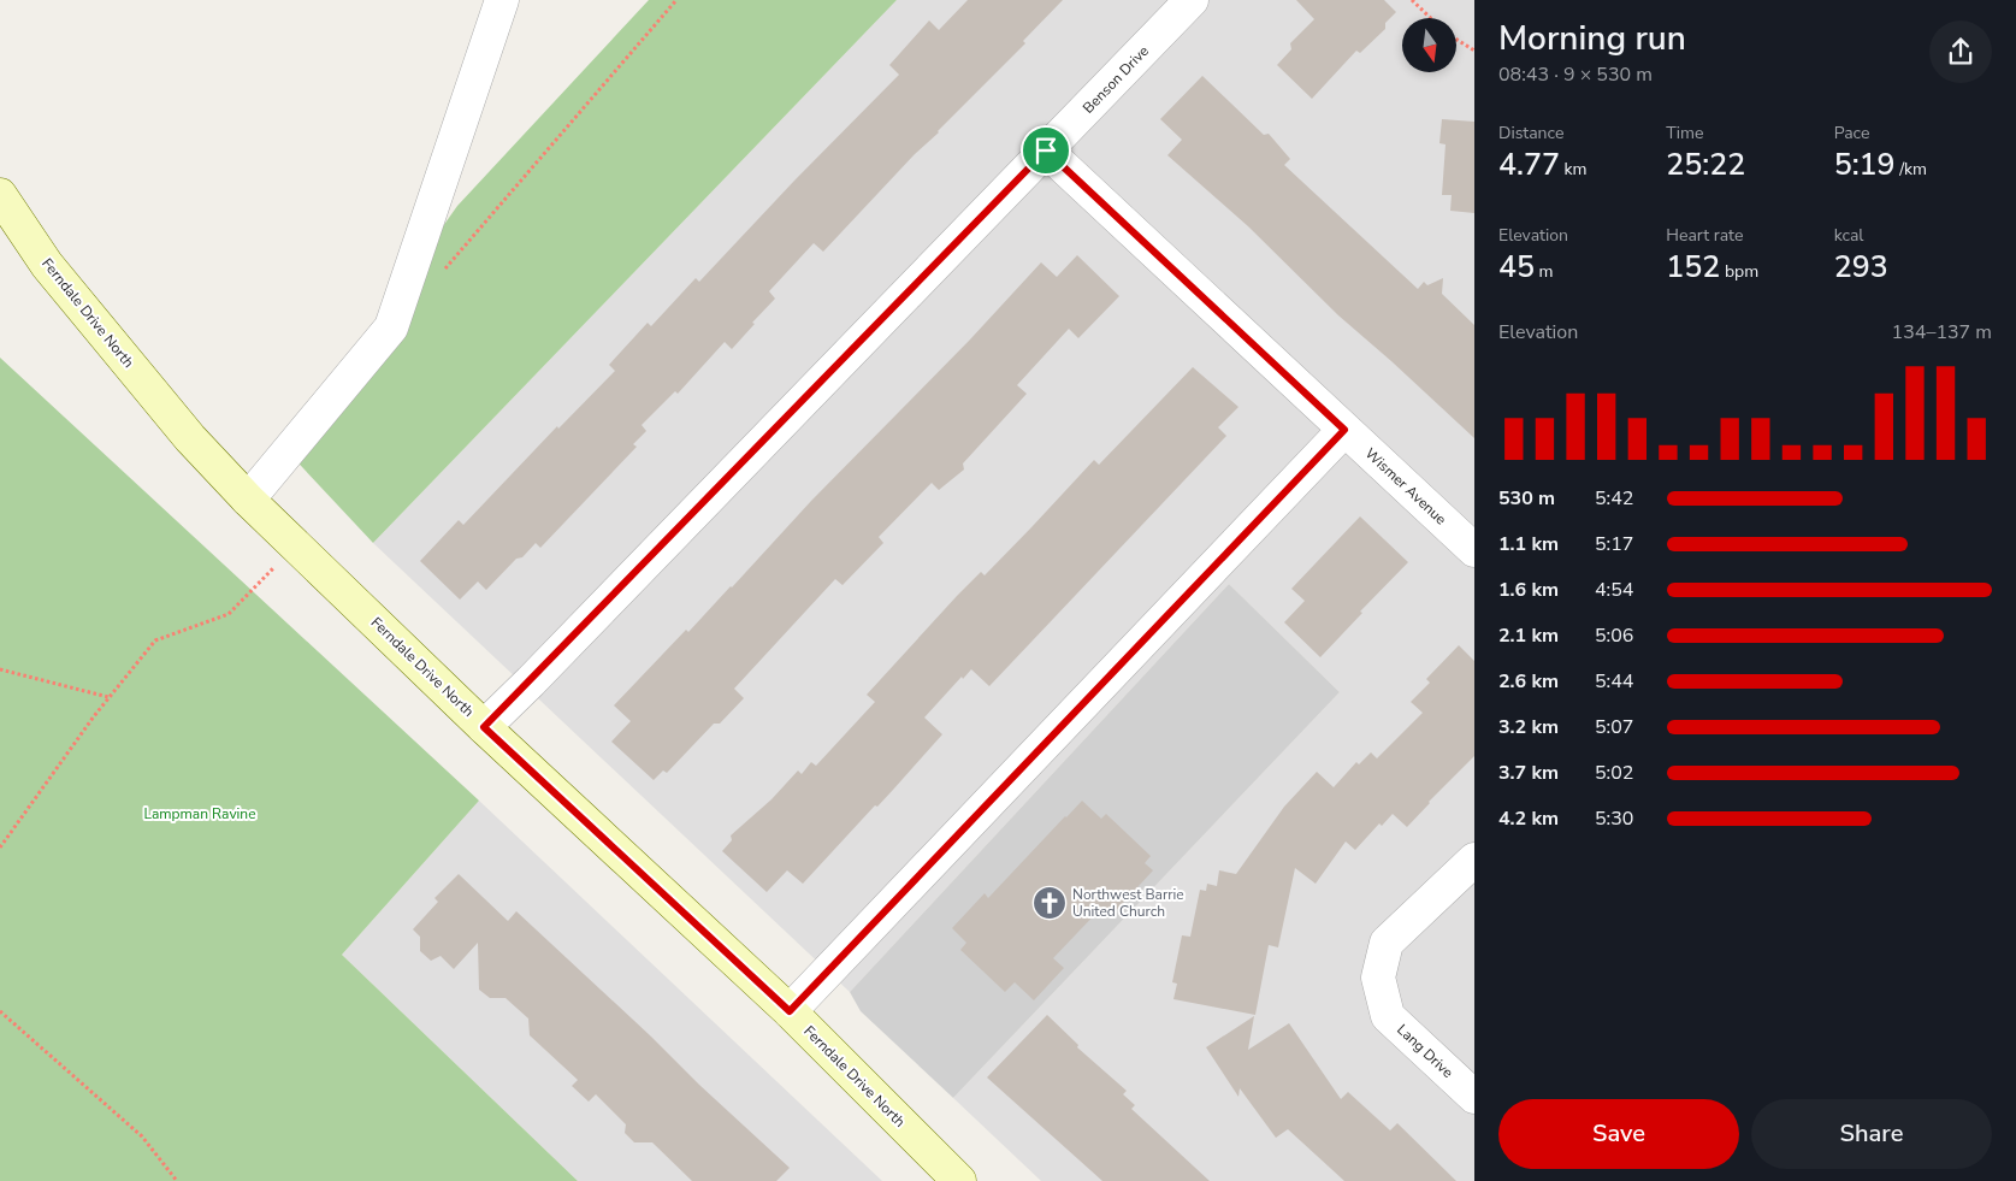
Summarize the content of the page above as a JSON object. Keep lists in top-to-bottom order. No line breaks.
{"streets":{"main road":["Ferndale Drive North"],"street":["Benson Drive","Wismer Avenue","Lang Drive"]},"crossings":[["Benson Drive","Ferndale Drive North"],["Benson Drive","Wismer Avenue"]],"parks":["Lampman Ravine"],"places":{"church":["Northwest Barrie United Church"]},"north":"bottom","page":{"heading":["Morning run","08:43 · 9 × 530 m"],"stats":[["Distance","4.77 km"],["Time","25:22"],["Pace","5:19 /km"],["Elevation","45 m"],["Heart rate","152 bpm"],["kcal","293"]],"chart":["Elevation","134–137 m"],"list":[{"name":"530 m","note":"5:42"},{"name":"1.1 km","note":"5:17"},{"name":"1.6 km","note":"4:54"},{"name":"2.1 km","note":"5:06"},{"name":"2.6 km","note":"5:44"},{"name":"3.2 km","note":"5:07"},{"name":"3.7 km","note":"5:02"},{"name":"4.2 km","note":"5:30"}],"buttons":["Save","Share"]}}
